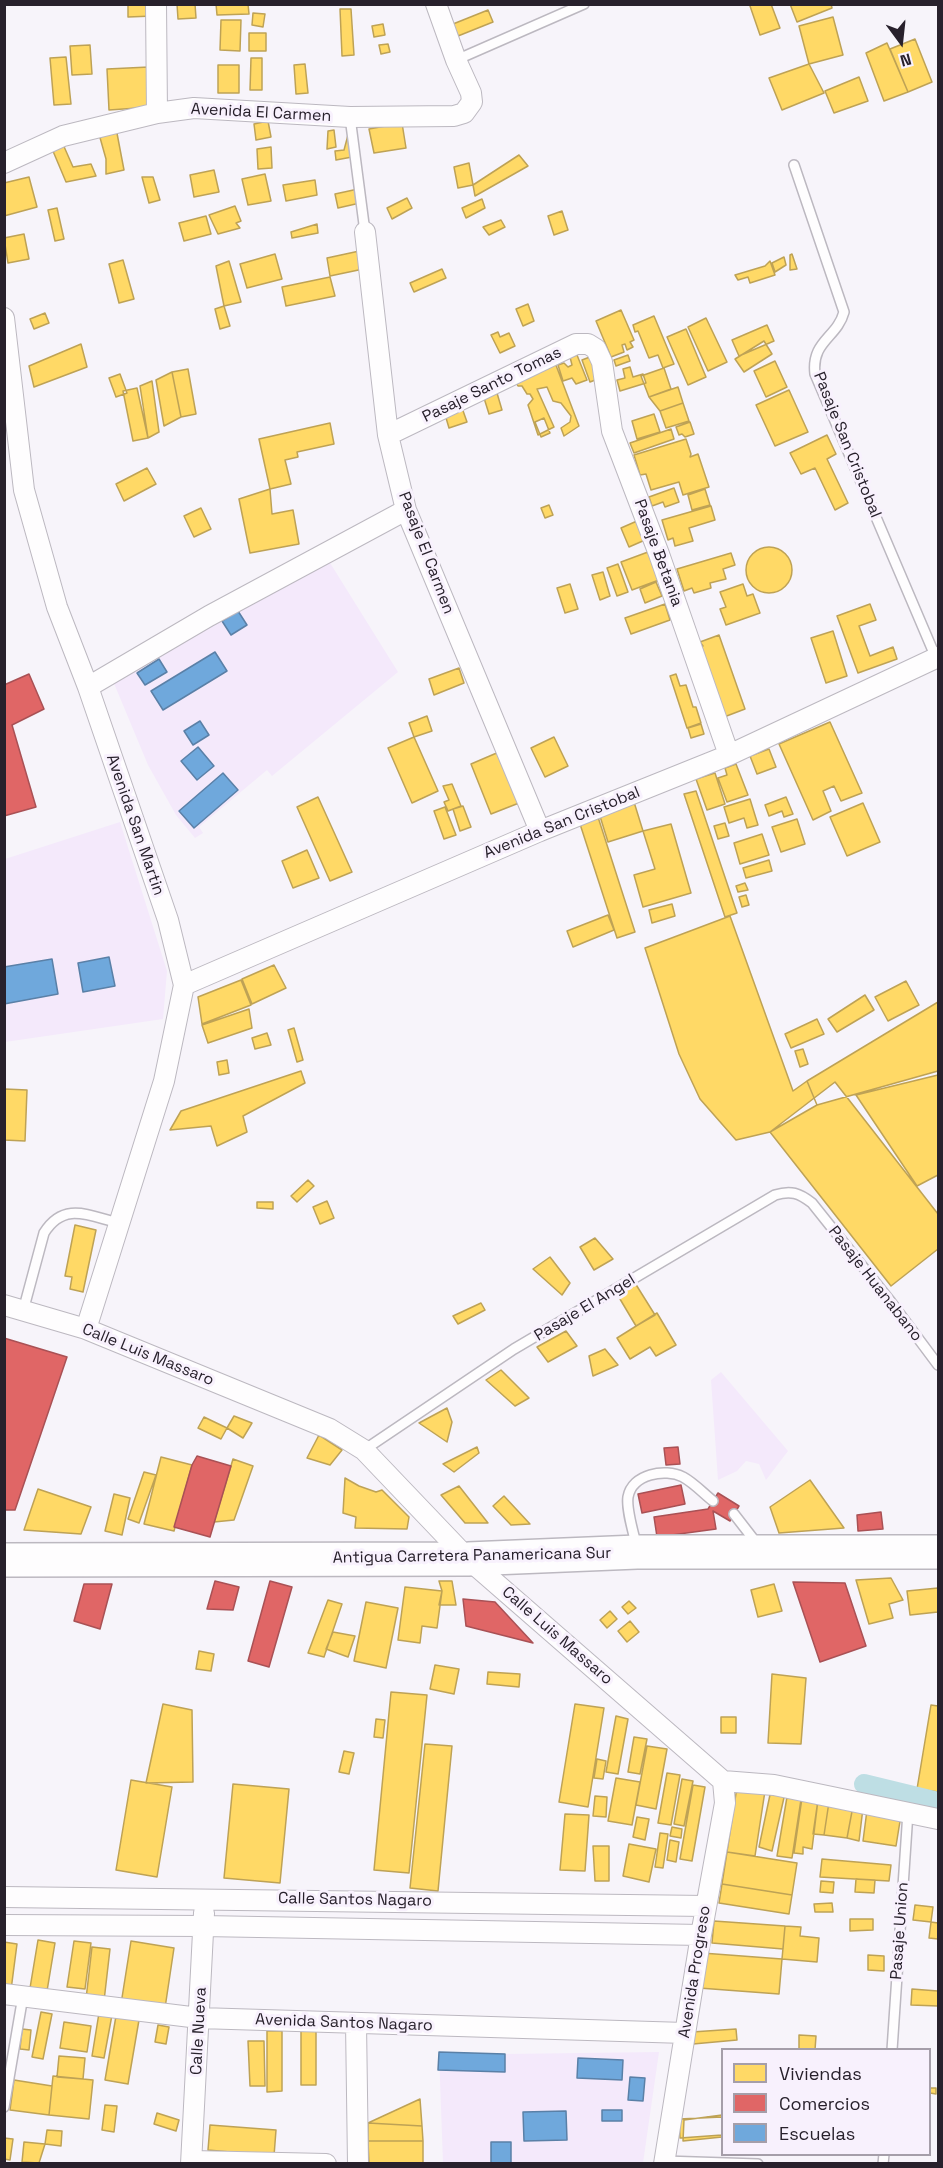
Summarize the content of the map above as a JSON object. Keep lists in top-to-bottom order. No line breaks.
{"streets":{"highway":["Antigua Carretera Panamericana Sur"],"street":["Avenida El Carmen","Pasaje Santo Tomas","Pasaje El Carmen","Pasaje Betania","Avenida San Cristobal","Avenida San Martin","Calle Luis Massaro","Calle Santos Nagaro","Avenida Progreso","Avenida Santos Nagaro","Calle Nueva"],"lane":["Pasaje San Cristobal","Pasaje Huanabano","Pasaje El Angel","Pasaje Union"]},"crossings":[["Avenida El Carmen","Pasaje El Carmen"],["Pasaje Santo Tomas","Pasaje El Carmen"],["Pasaje Santo Tomas","Pasaje Betania"],["Pasaje San Cristobal","Avenida San Cristobal"],["Pasaje El Carmen","Avenida San Cristobal"],["Pasaje Betania","Avenida San Cristobal"],["Avenida San Cristobal","Avenida San Martin"],["Avenida San Martin","Calle Luis Massaro"],["Pasaje Huanabano","Pasaje El Angel"],["Pasaje El Angel","Calle Luis Massaro"],["Calle Luis Massaro","Antigua Carretera Panamericana Sur"],["Calle Luis Massaro","Avenida Progreso"],["Calle Santos Nagaro","Avenida Progreso"],["Calle Santos Nagaro","Calle Nueva"],["Avenida Progreso","Avenida Santos Nagaro"],["Avenida Santos Nagaro","Calle Nueva"]],"legend":["Viviendas","Comercios","Escuelas"],"north":"bottom"}
